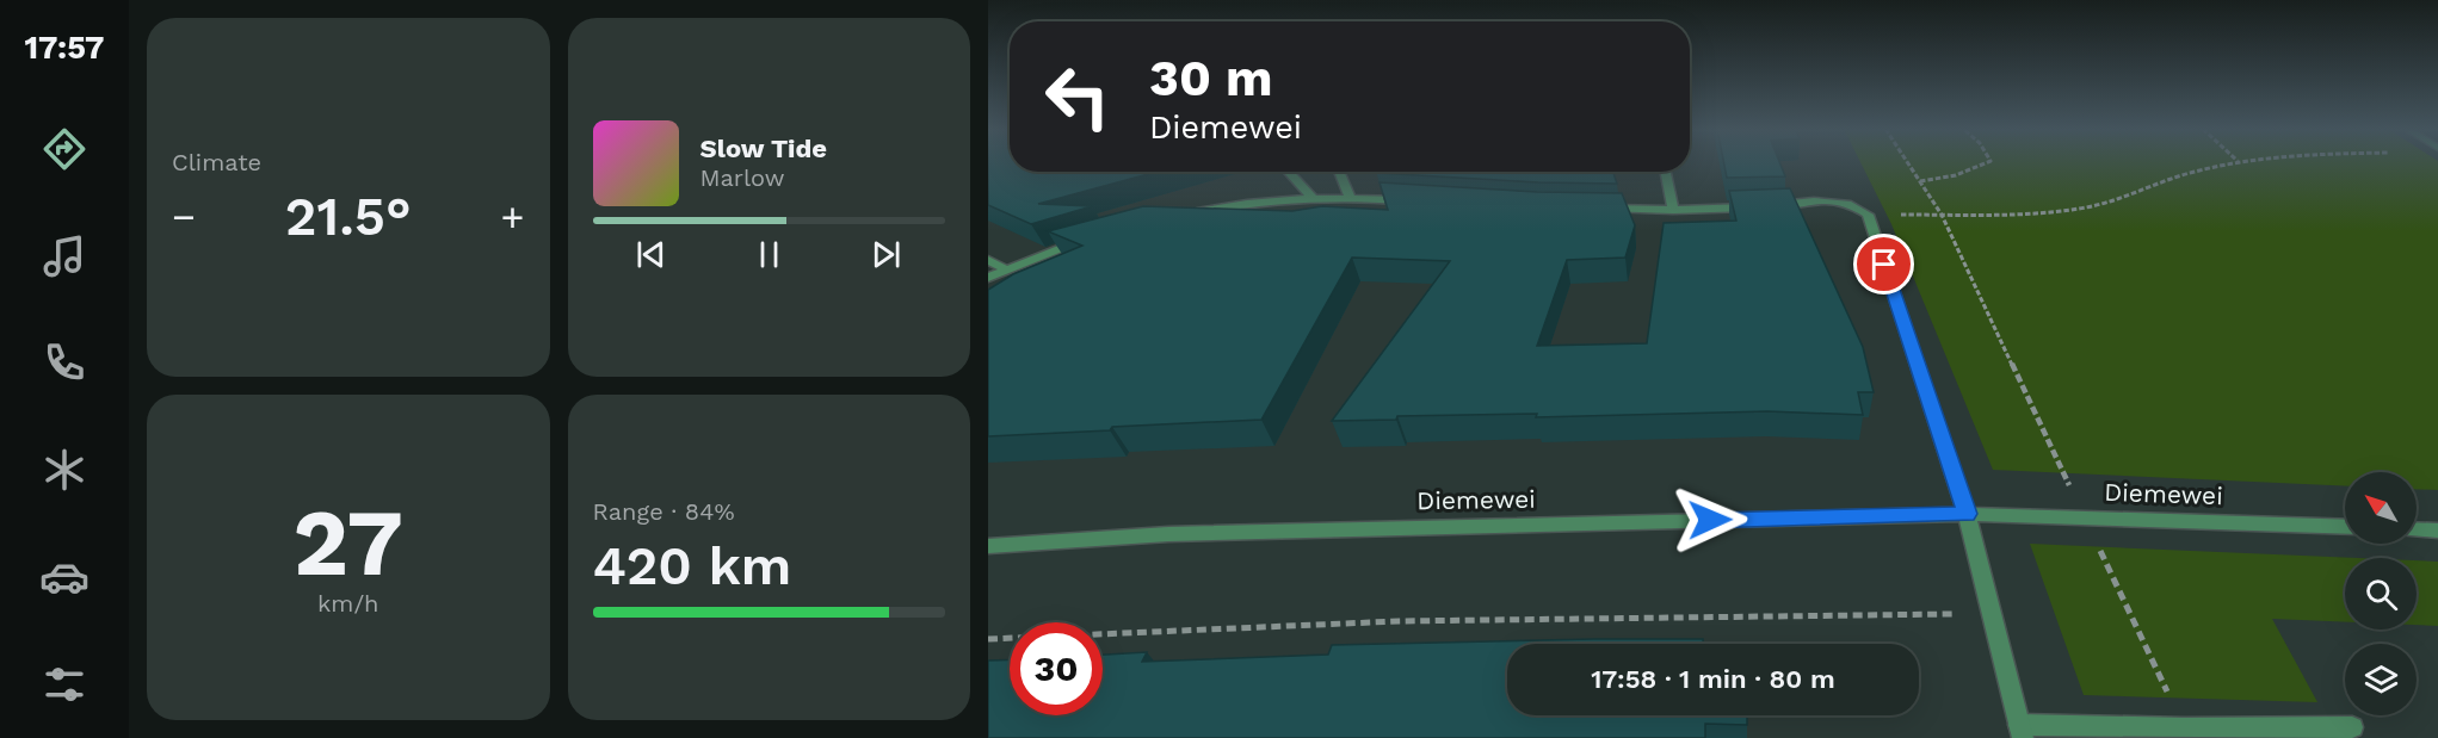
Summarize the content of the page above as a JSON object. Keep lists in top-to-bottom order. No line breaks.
{"streets":{"street":["Diemewei"]},"north":"top left","page":{"tabs":"17:57","tile":["Climate",["27","km/h"],["Range · 84%","420 km"]],"turn":["30 m","Diemewei"],"song":["Slow Tide","Marlow"],"heat":["−","21.5°","+"],"limit":"30","trip":"17:58 · 1 min · 80 m"}}
